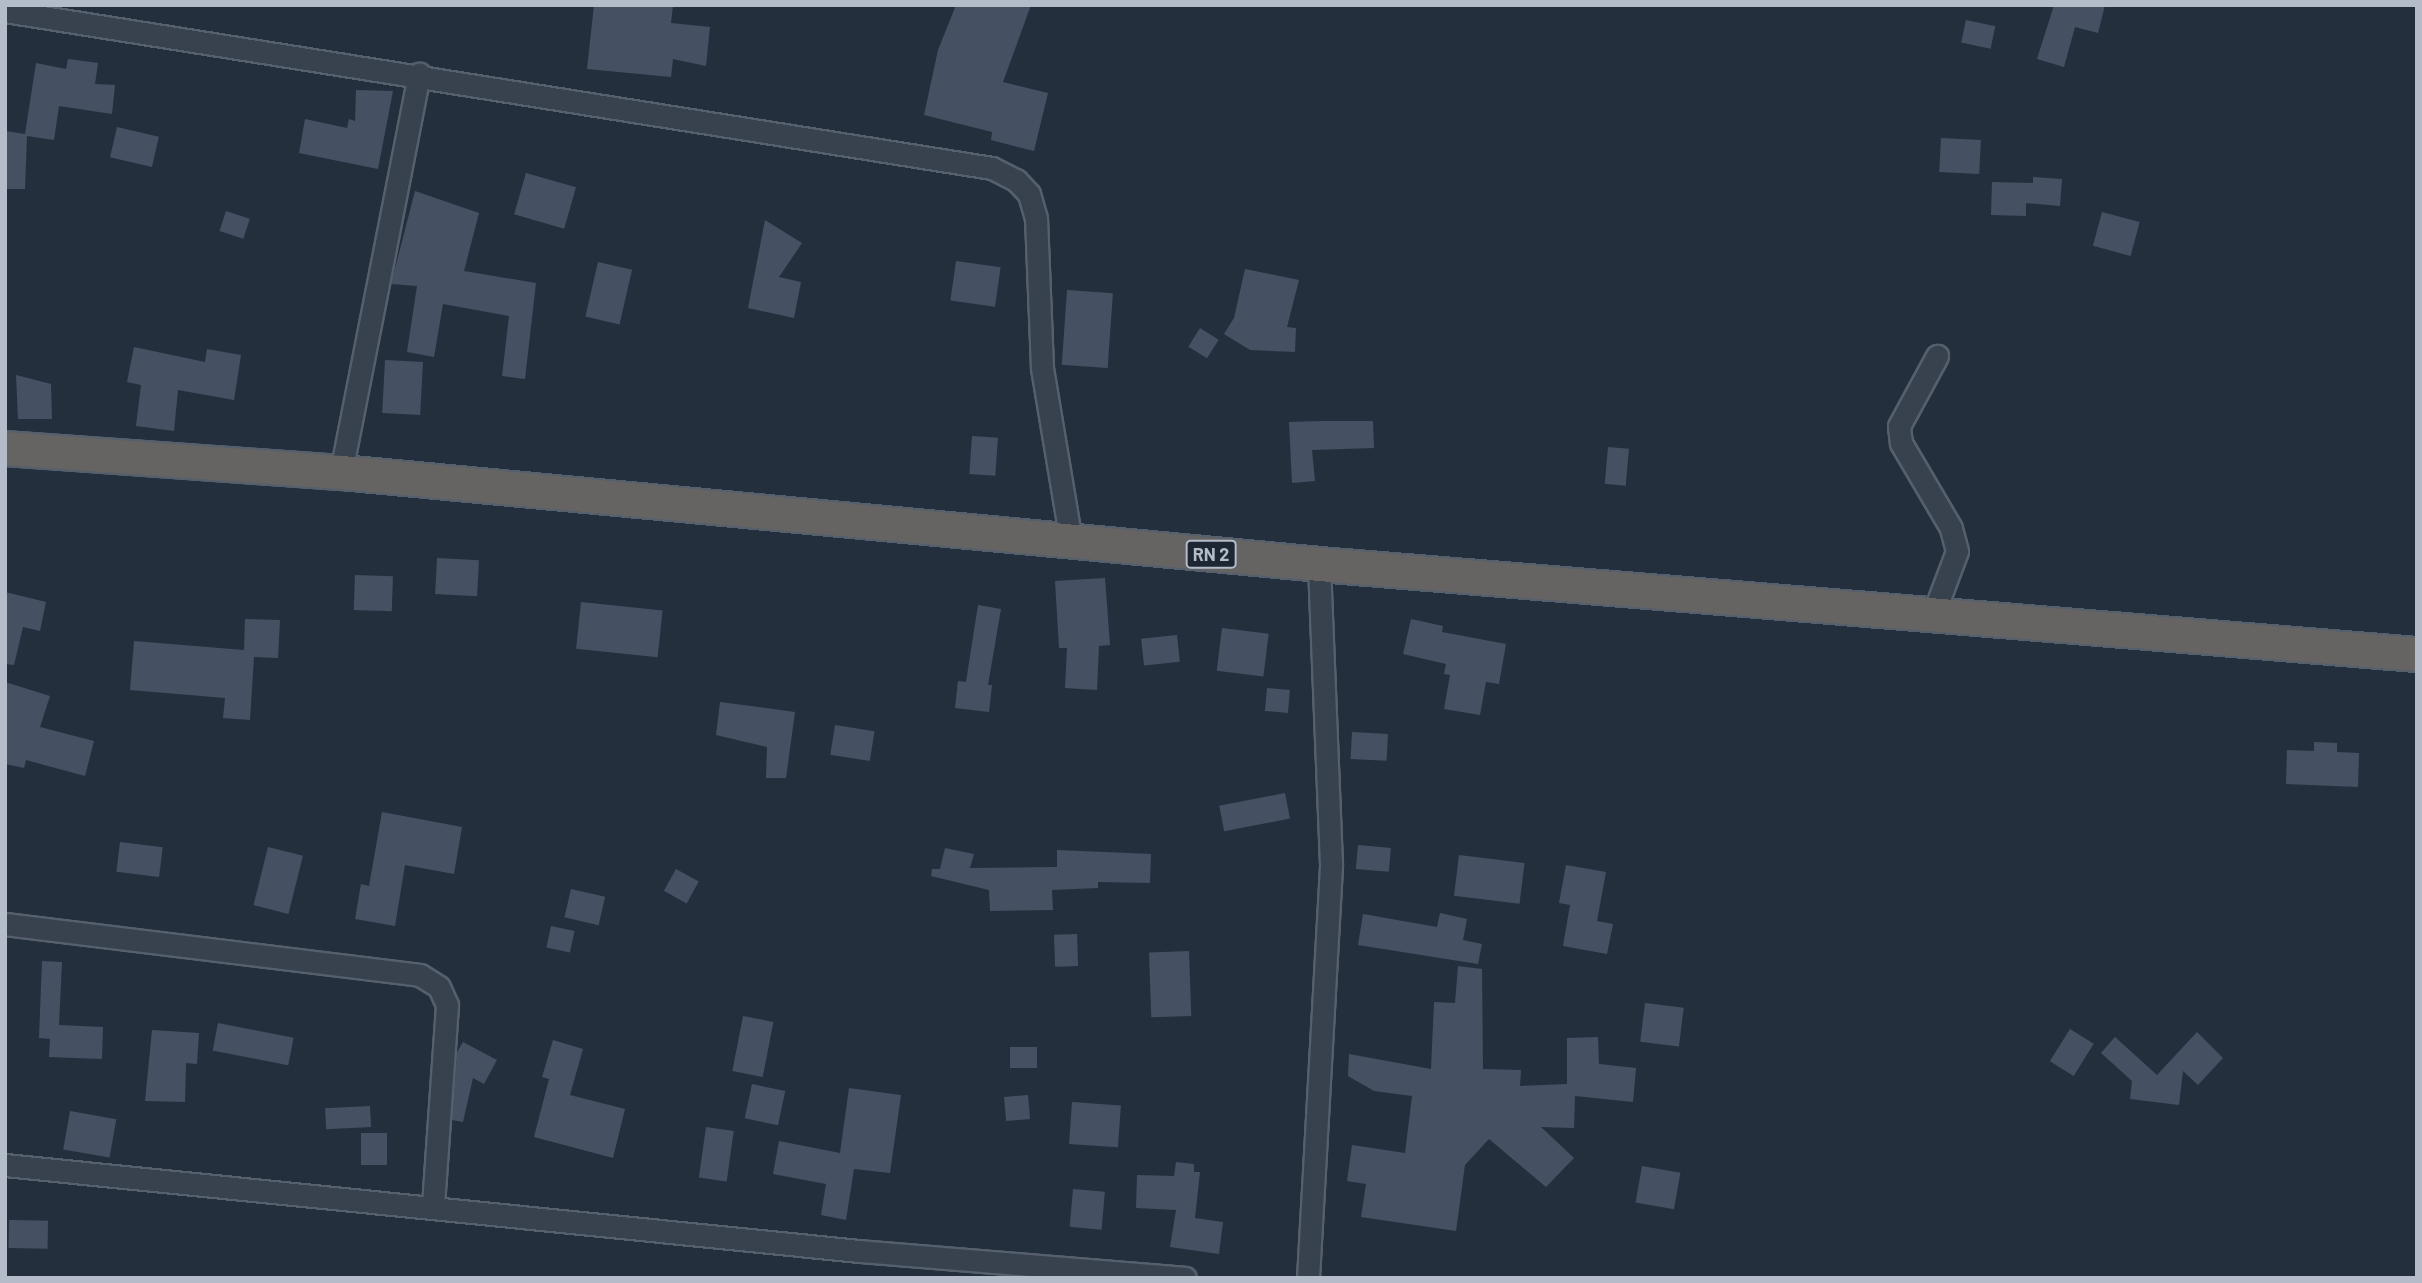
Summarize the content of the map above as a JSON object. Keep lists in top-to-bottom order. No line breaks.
{"streets":{"highway":["RN 2"]}}
